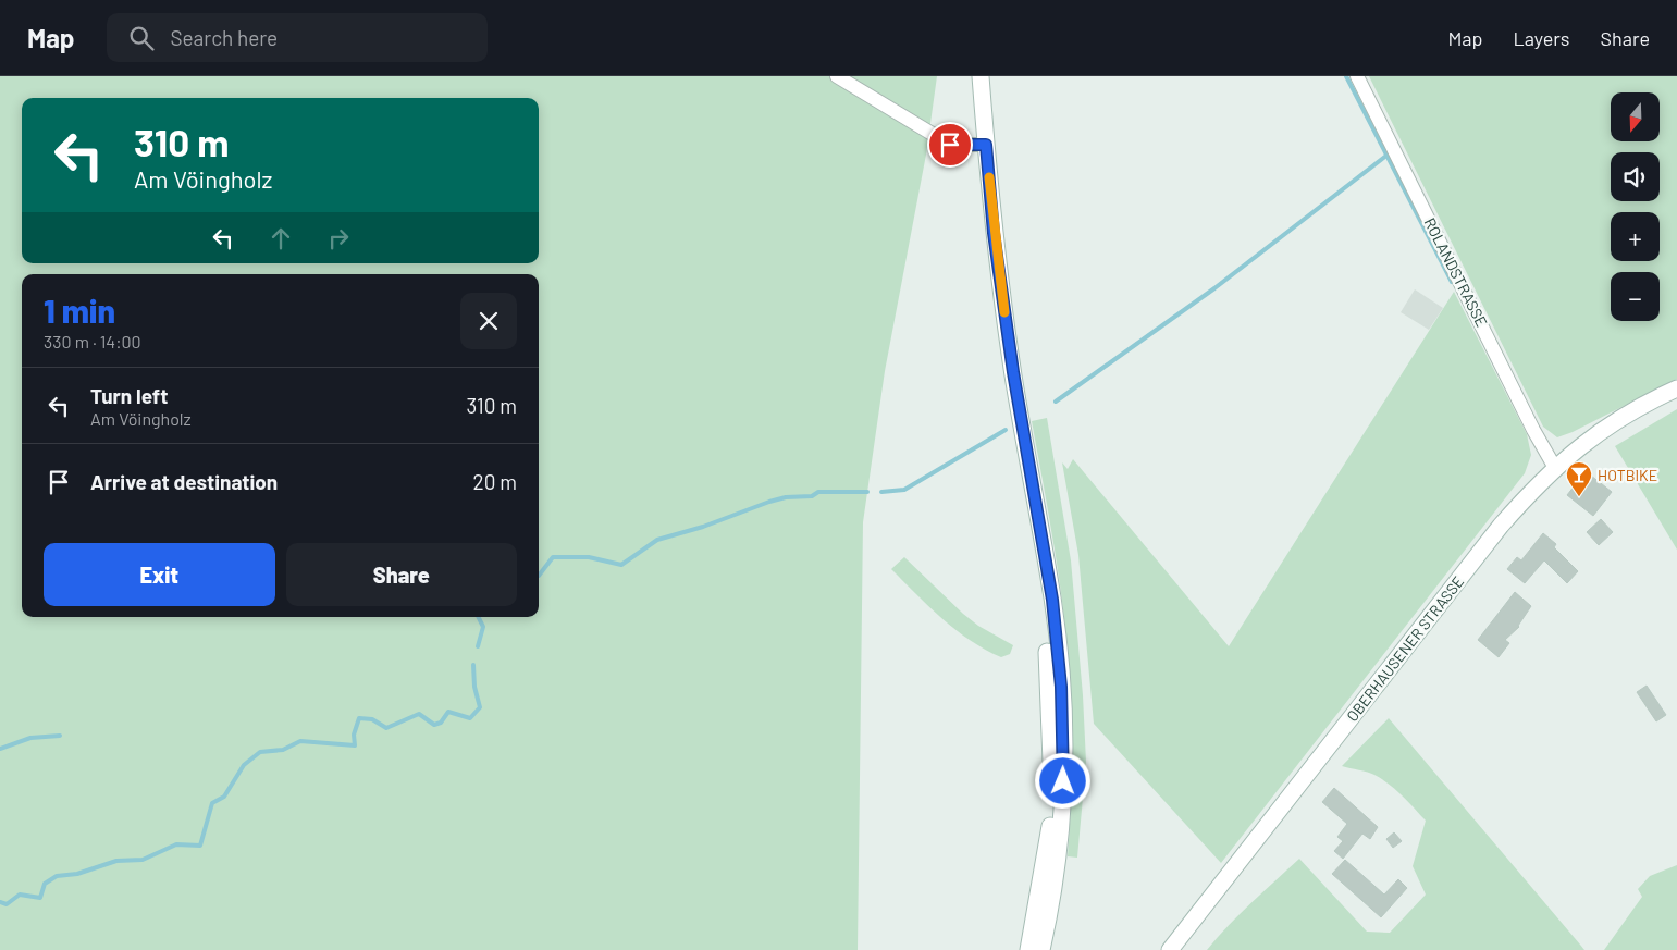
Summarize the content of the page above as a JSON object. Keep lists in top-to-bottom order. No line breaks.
{"streets":{"main road":["OBERHAUSENER STRASSE"],"street":["ROLANDSTRASSE"]},"crossings":[["ROLANDSTRASSE","OBERHAUSENER STRASSE"]],"places":{"bar":["HOTBIKE"]},"north":"bottom","page":{"header":"Map","search":"Search here","nav":["Map","Layers","Share"],"map_buttons":["+","−"],"turn":["310 m","Am Vöingholz"],"heading":["1 min","330 m · 14:00"],"list":[{"name":"Turn left","note":"Am Vöingholz","value":"310 m"},{"name":"Arrive at destination","value":"20 m"}],"buttons":["Exit","Share"]}}
